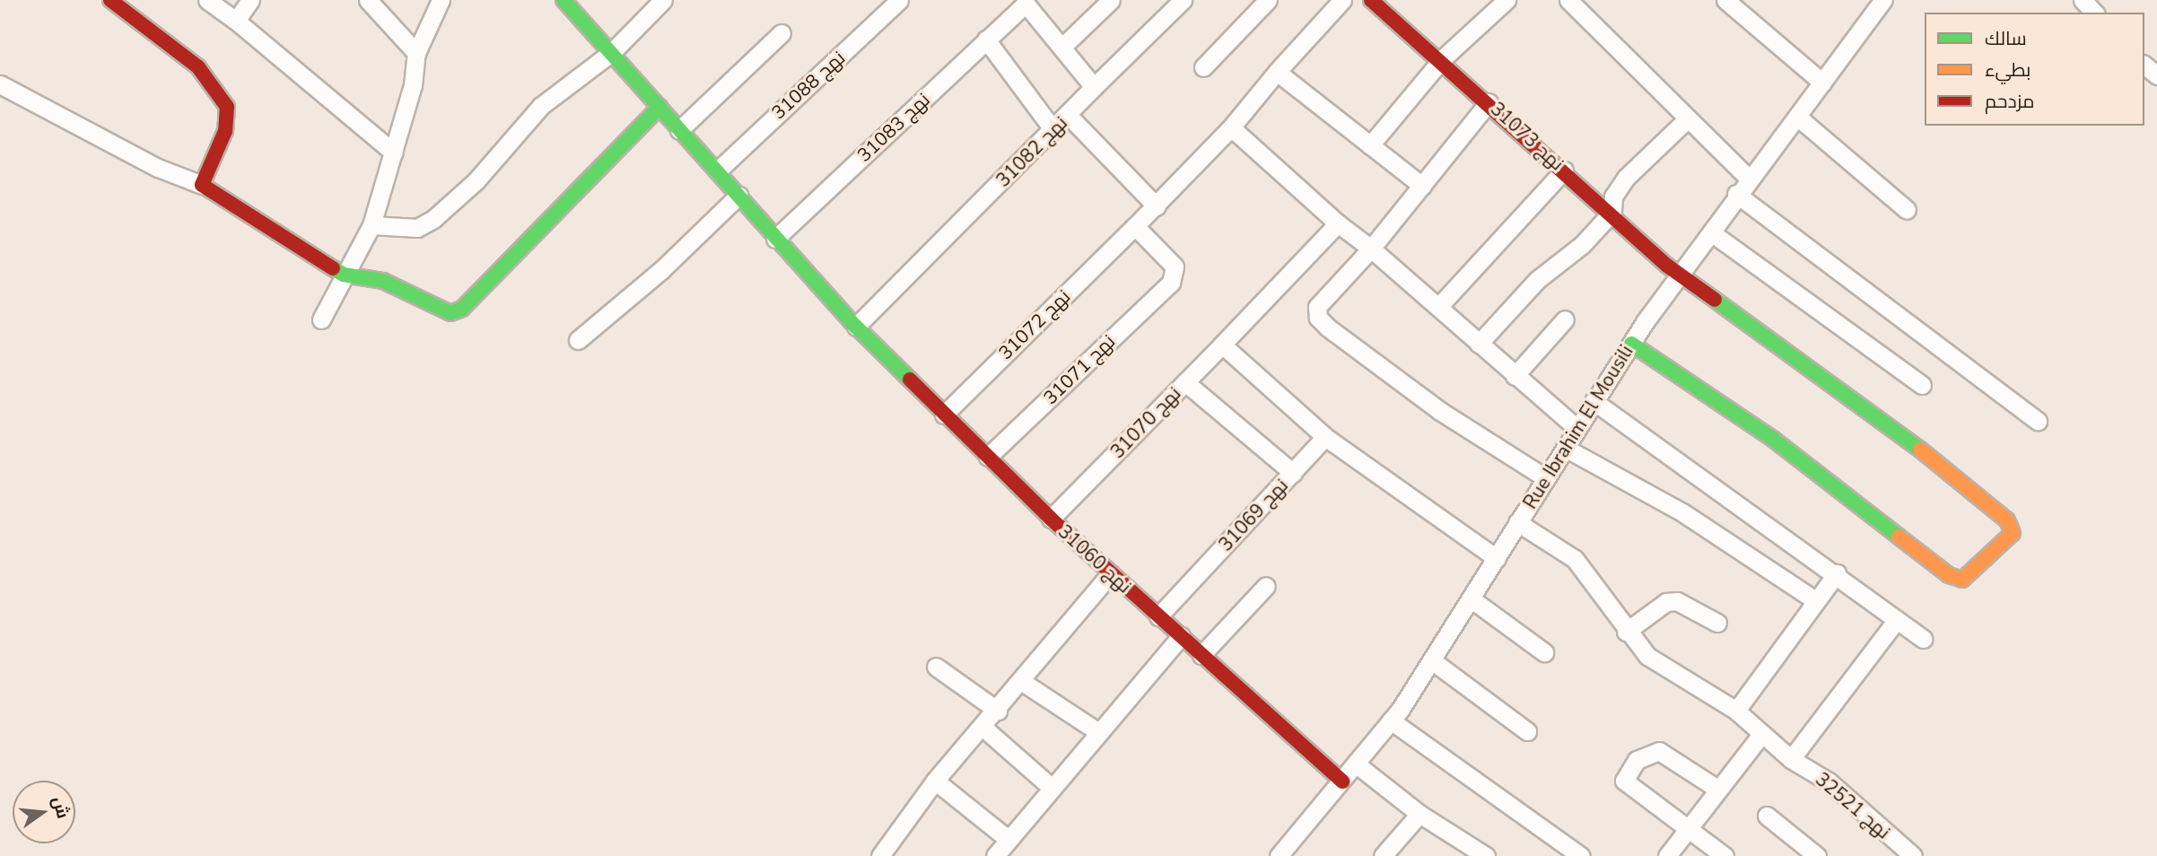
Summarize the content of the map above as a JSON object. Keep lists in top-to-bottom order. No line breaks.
{"streets":{"street":["نهج 31088","نهج 31083","نهج 31073","نهج 31082","نهج 31072","نهج 31071","نهج 31070","Rue Ibrahim El Mousili","نهج 31069","نهج 31060","نهج 32521"]},"crossings":[["نهج 31083","نهج 31060"],["نهج 31073","Rue Ibrahim El Mousili"],["نهج 31082","نهج 31060"],["نهج 31072","نهج 31071"],["نهج 31072","نهج 31060"],["نهج 31071","نهج 31060"],["نهج 31070","نهج 31060"],["Rue Ibrahim El Mousili","نهج 31060"],["Rue Ibrahim El Mousili","نهج 32521"],["نهج 31069","نهج 31060"]],"legend":["سالك","بطيء","مزدحم"],"north":"right"}
